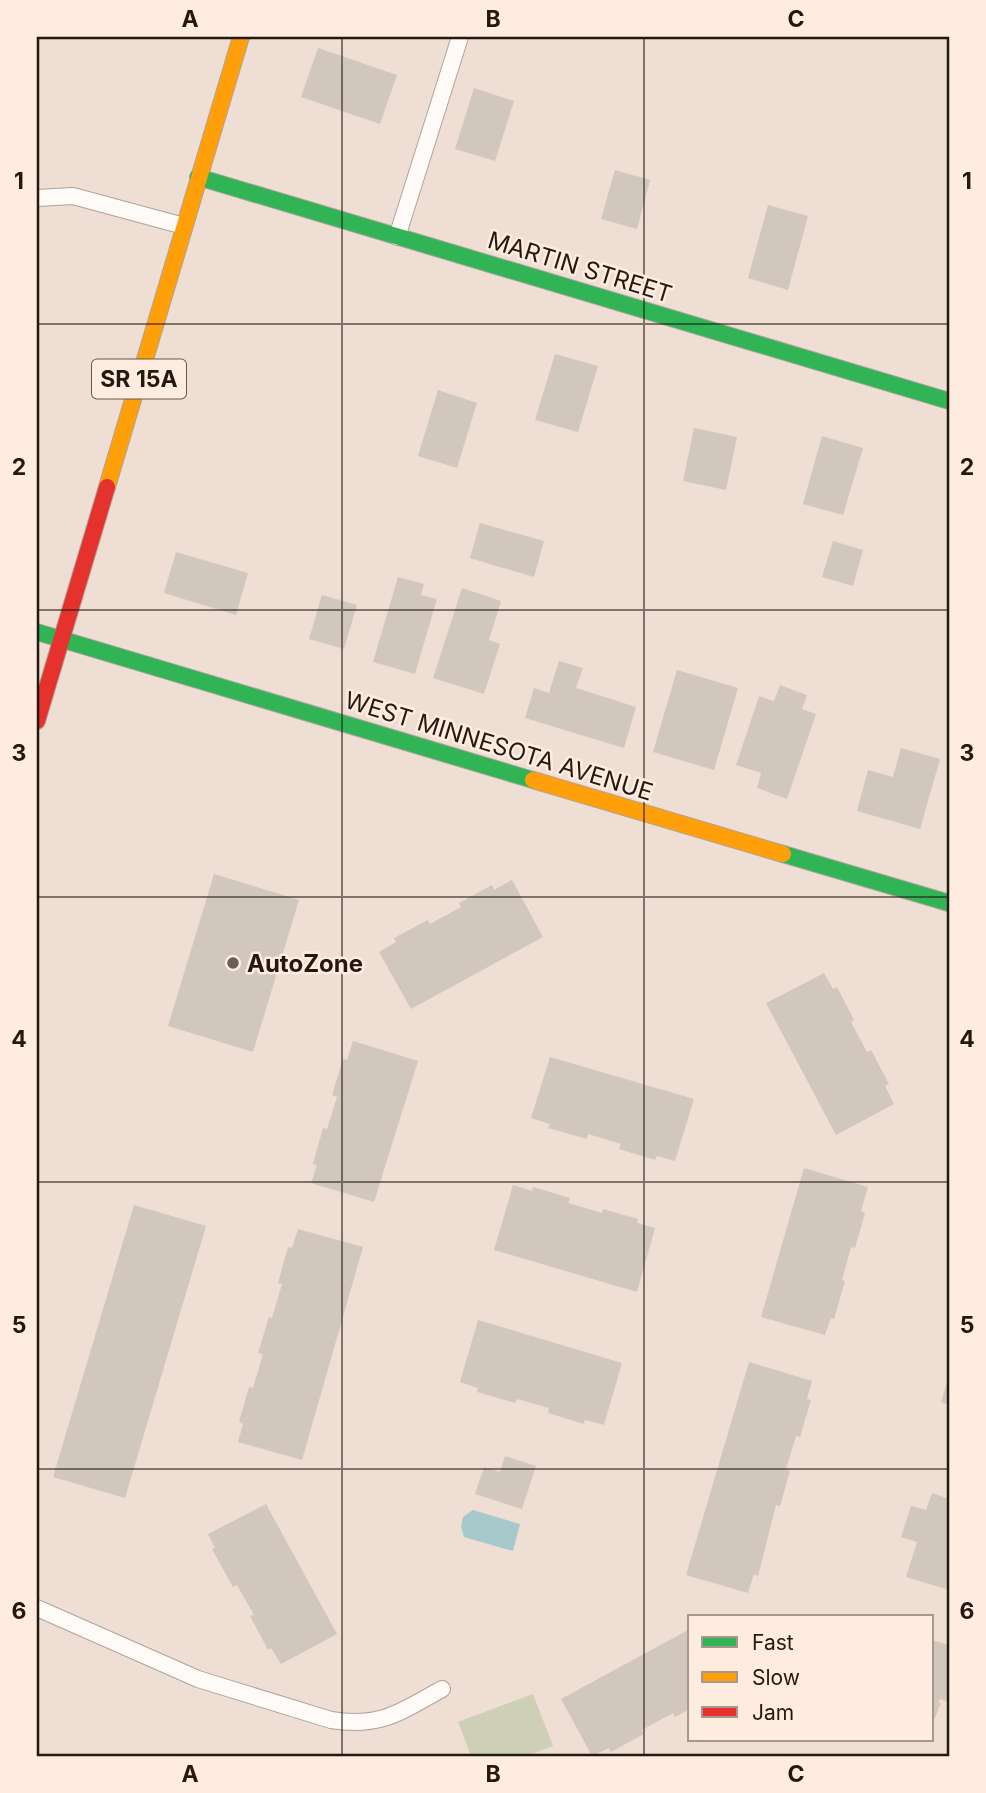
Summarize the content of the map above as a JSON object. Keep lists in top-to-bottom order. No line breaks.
{"streets":{"main road":["MARTIN STREET","SR 15A","WEST MINNESOTA AVENUE"]},"crossings":[["MARTIN STREET","SR 15A"],["SR 15A","WEST MINNESOTA AVENUE"]],"places":["AutoZone"],"legend":["Fast","Slow","Jam"],"grid":{"columns":["A","B","C"],"rows":["1","2","3","4","5","6"]}}
